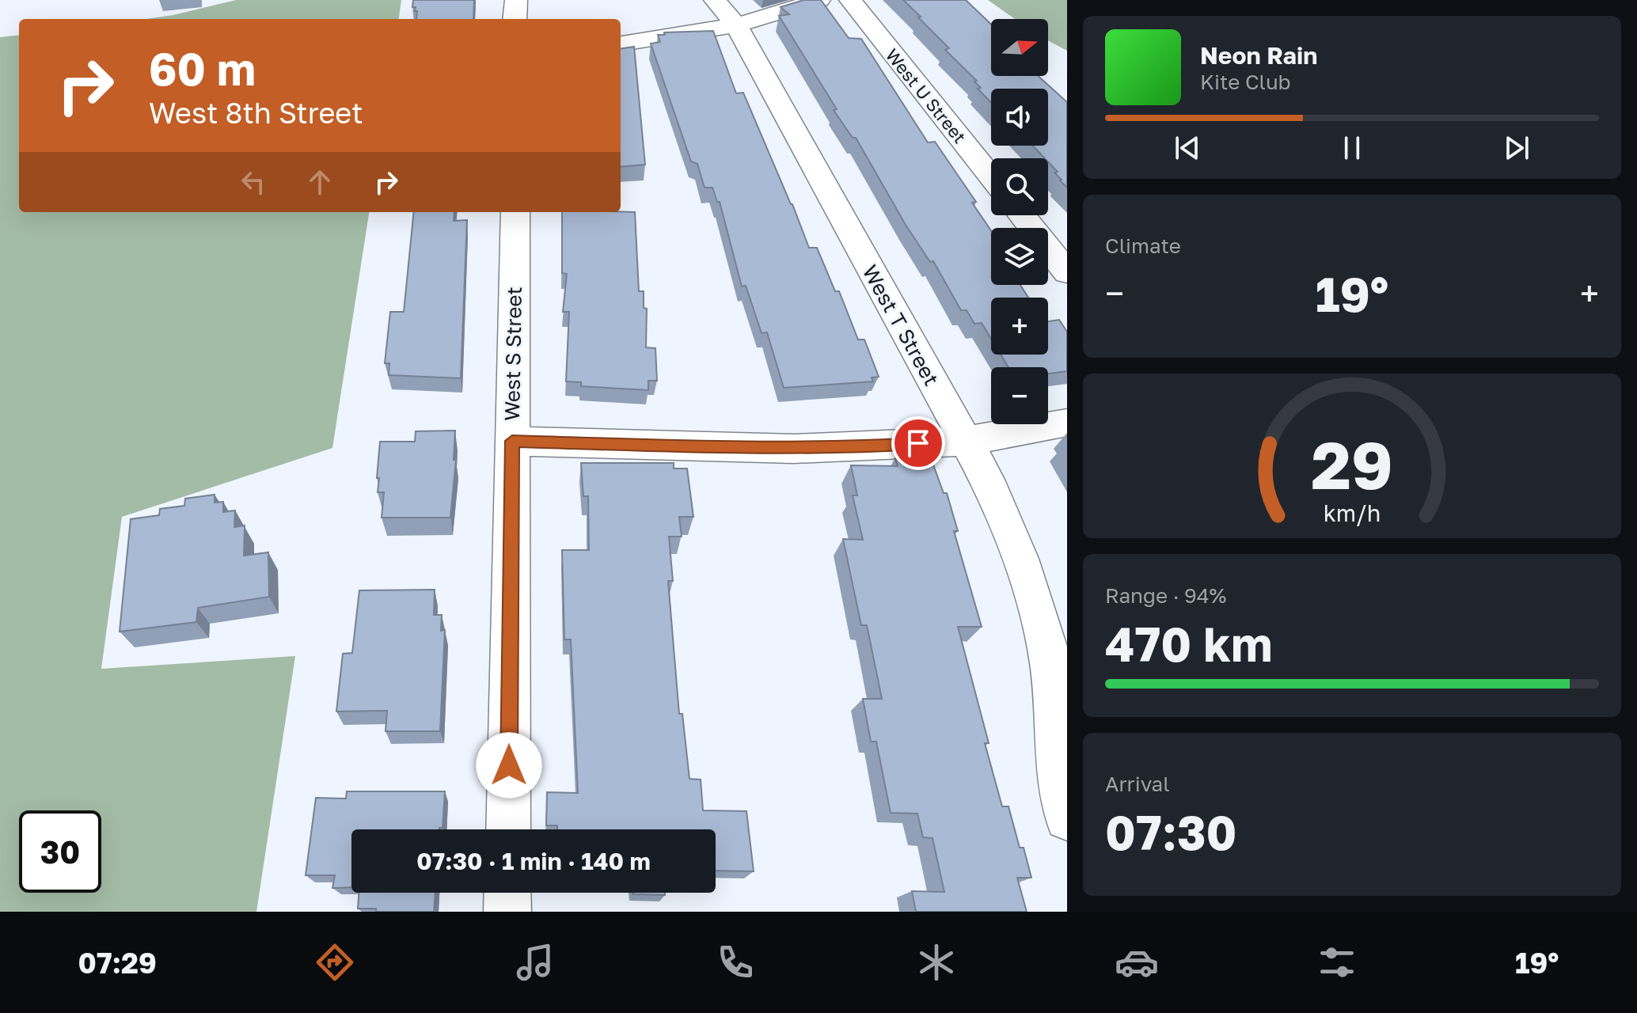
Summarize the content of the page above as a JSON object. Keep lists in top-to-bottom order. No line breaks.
{"streets":{"street":["West U Street","West T Street","West S Street"]},"north":"right","page":{"map_buttons":["+","−"],"turn":["60 m","West 8th Street"],"song":["Neon Rain","Kite Club"],"tile":["Climate",["Range · 94%","470 km"],["Arrival","07:30"]],"heat":["−","19°","+"],"limit":"30","trip":"07:30 · 1 min · 140 m","tabs":["07:29","19°"],"gauge":["29","km/h"]}}
